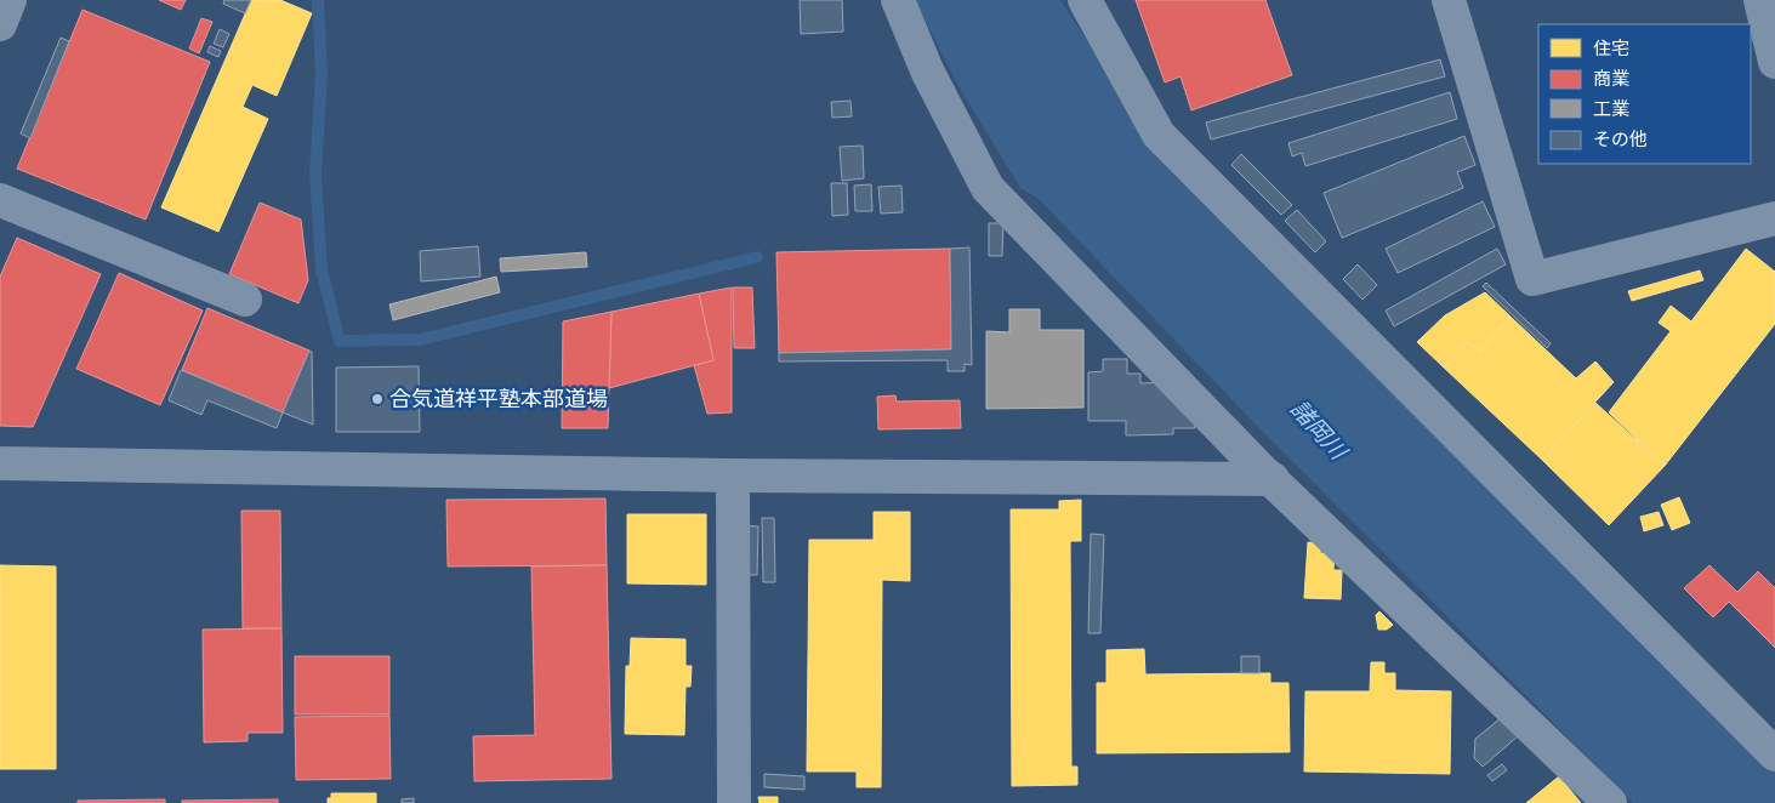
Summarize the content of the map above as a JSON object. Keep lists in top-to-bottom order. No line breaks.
{"water":["諸岡川"],"places":["合気道祥平塾本部道場"],"legend":["住宅","商業","工業","その他"]}
